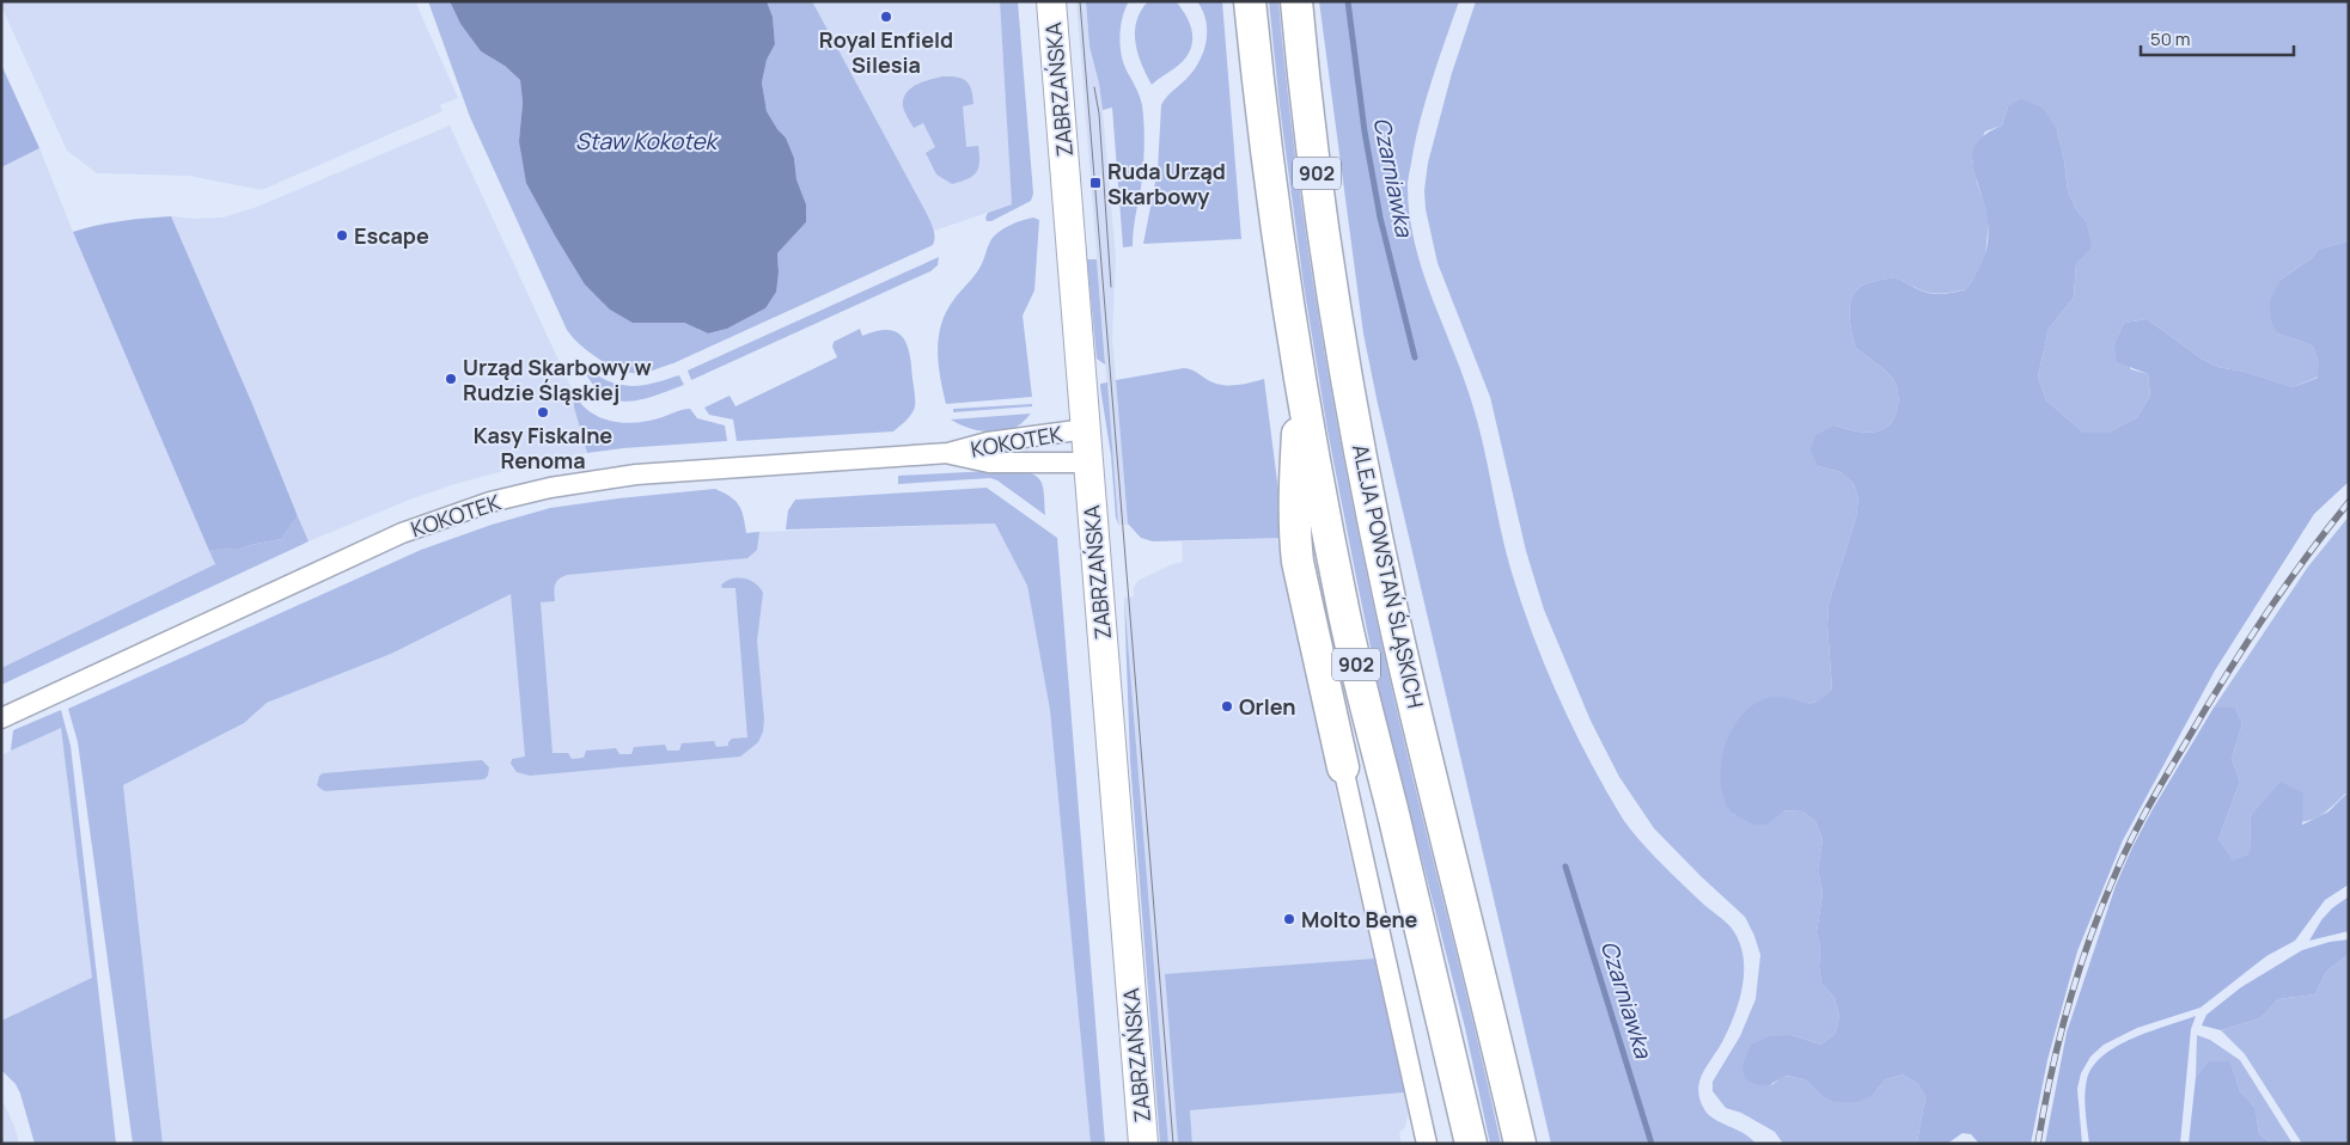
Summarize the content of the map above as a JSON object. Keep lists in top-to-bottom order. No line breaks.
{"streets":{"main road":["ZABRZAŃSKA","902","ALEJA POWSTAŃ ŚLĄSKICH"],"street":["KOKOTEK"]},"crossings":[["ZABRZAŃSKA","KOKOTEK"]],"water":["Staw Kokotek","Czarniawka"],"places":{"other":["Royal Enfield Silesia","Escape","Urząd Skarbowy w Rudzie Śląskiej","Kasy Fiskalne Renoma","Orlen","Molto Bene"],"transit":["Ruda Urząd Skarbowy"]},"scale_bar":"50 m"}
